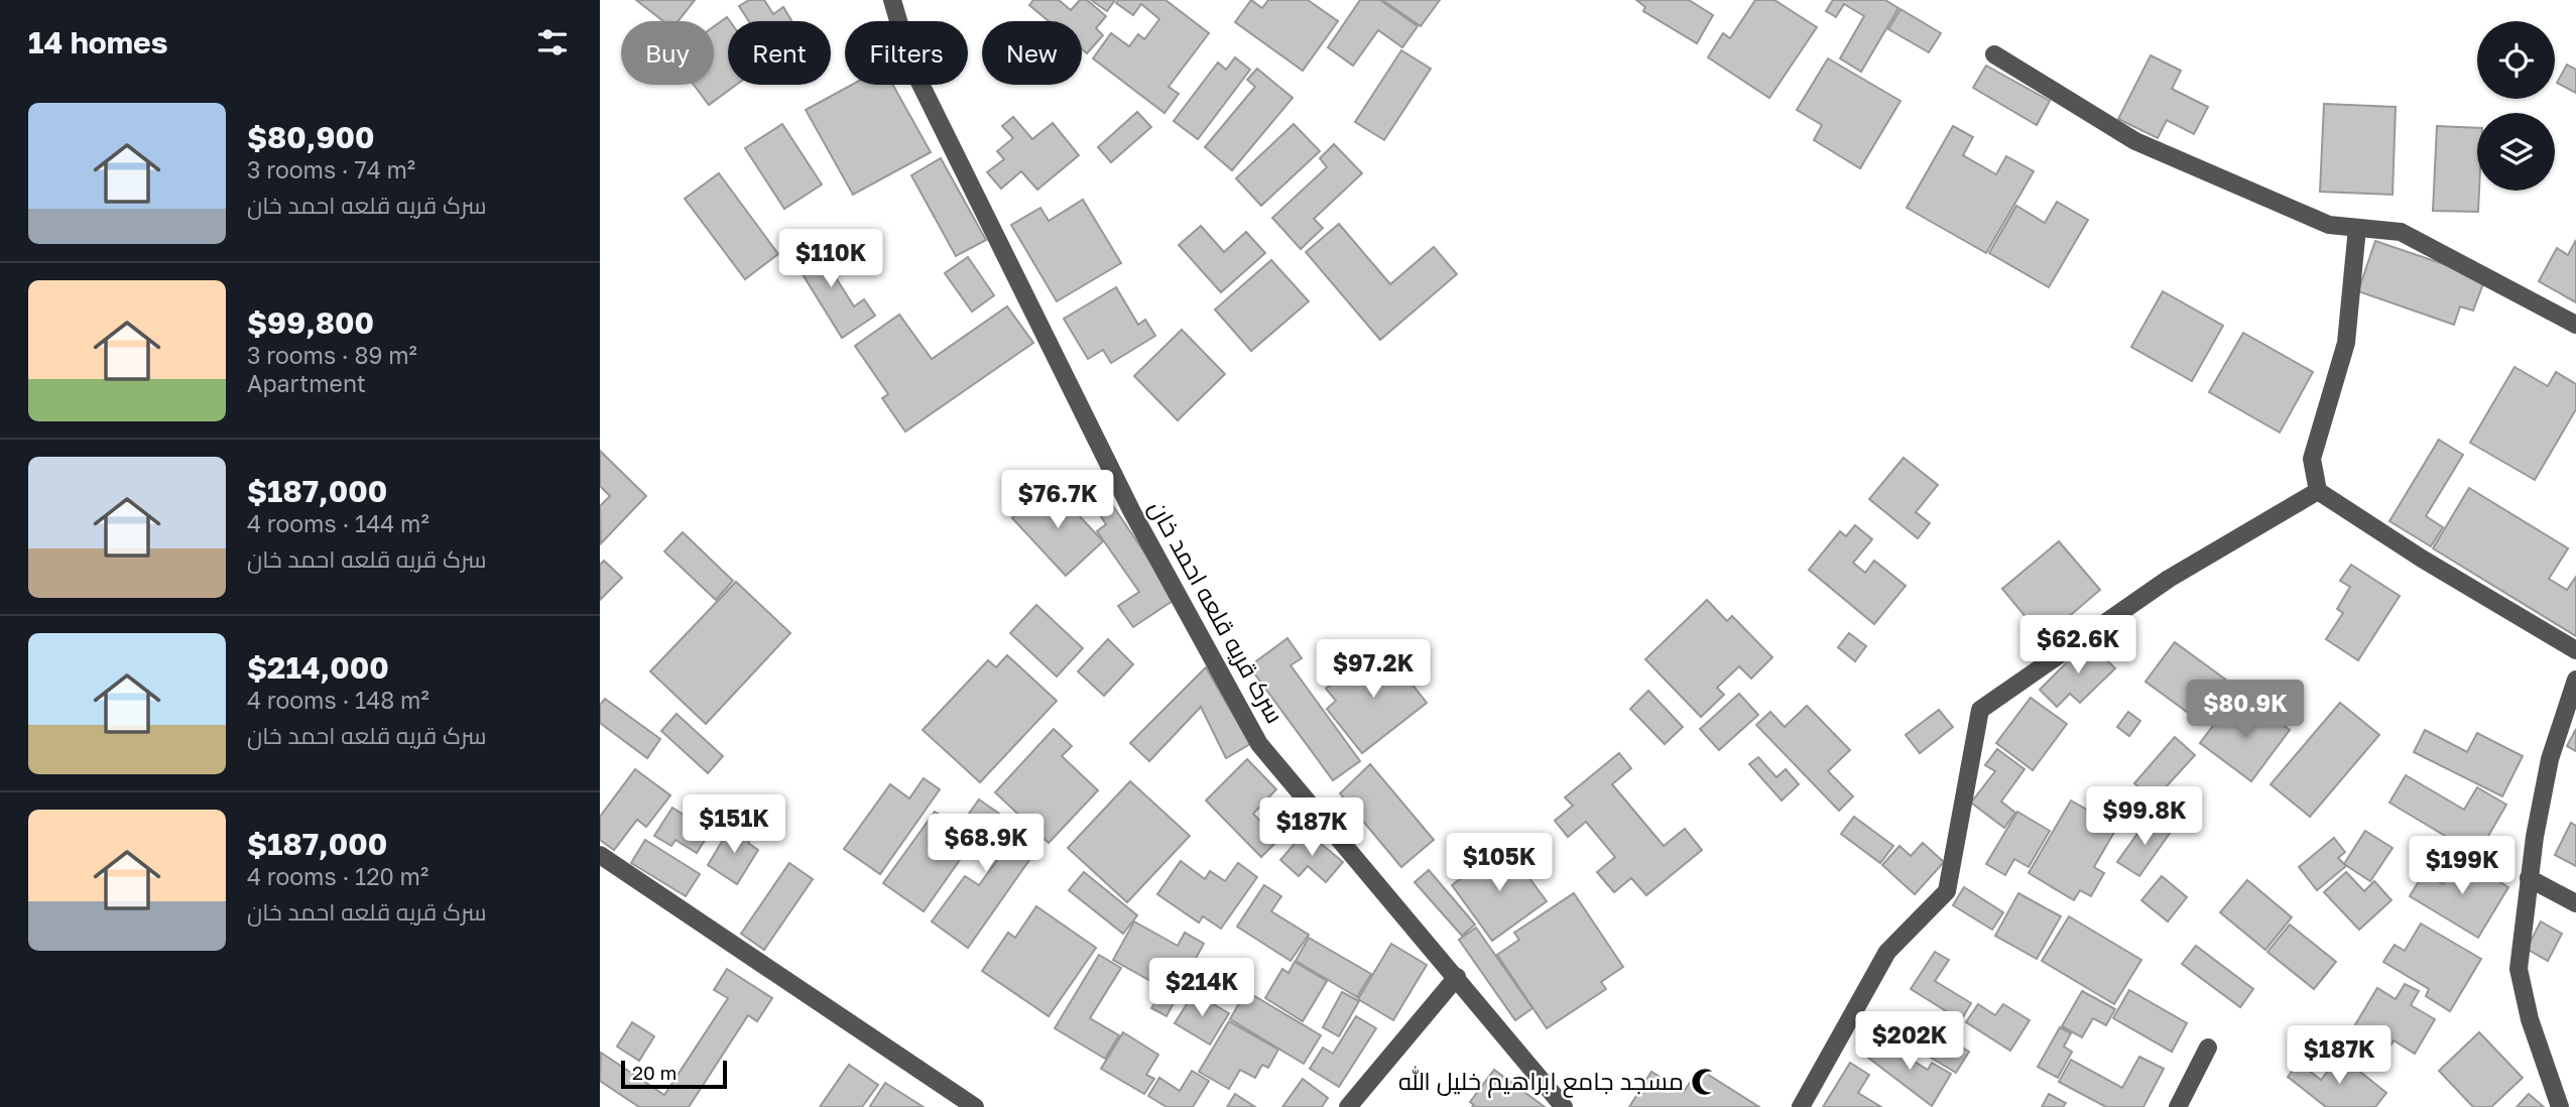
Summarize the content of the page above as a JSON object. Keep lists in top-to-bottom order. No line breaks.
{"streets":{"street":["سرک قریه قلعه احمد خان"]},"places":{"mosque":["مسجد جامع ابراهیم خلیل الله"]},"scale_bar":"20 m","page":{"heading":"14 homes","chip":["Buy","Rent","Filters","New"],"list":[{"name":"$80,900","note":"3 rooms · 74 m² · سرک قریه قلعه احمد خان"},{"name":"$99,800","note":"3 rooms · 89 m² · Apartment"},{"name":"$187,000","note":"4 rooms · 144 m² · سرک قریه قلعه احمد خان"},{"name":"$214,000","note":"4 rooms · 148 m² · سرک قریه قلعه احمد خان"},{"name":"$187,000","note":"4 rooms · 120 m² · سرک قریه قلعه احمد خان"}],"price":["$110K","$76.7K","$62.6K","$97.2K","$80.9K","$99.8K","$151K","$187K","$68.9K","$105K","$199K","$214K","$202K","$187K"],"scale":"20 m"}}
